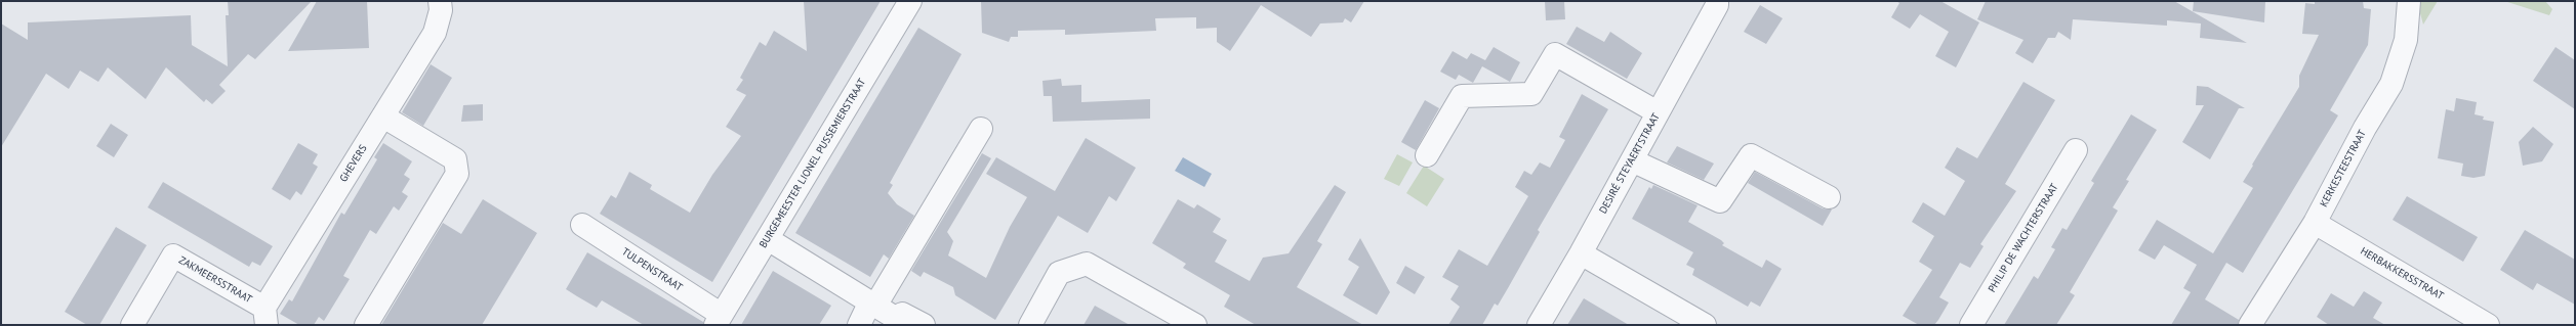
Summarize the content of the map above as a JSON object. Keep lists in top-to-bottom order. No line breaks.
{"streets":{"street":["GHEVERS","BURGEMEESTER LIONEL PUSSEMIERSTRAAT","DESIRÉ STEYAERTSTRAAT","KERKESTEESTRAAT","PHILIP DE WACHTERSTRAAT","TULPENSTRAAT","HERBAKKERSSTRAAT","ZAKMEERSSTRAAT"]},"crossings":[["GHEVERS","ZAKMEERSSTRAAT"],["BURGEMEESTER LIONEL PUSSEMIERSTRAAT","TULPENSTRAAT"],["KERKESTEESTRAAT","HERBAKKERSSTRAAT"]]}
